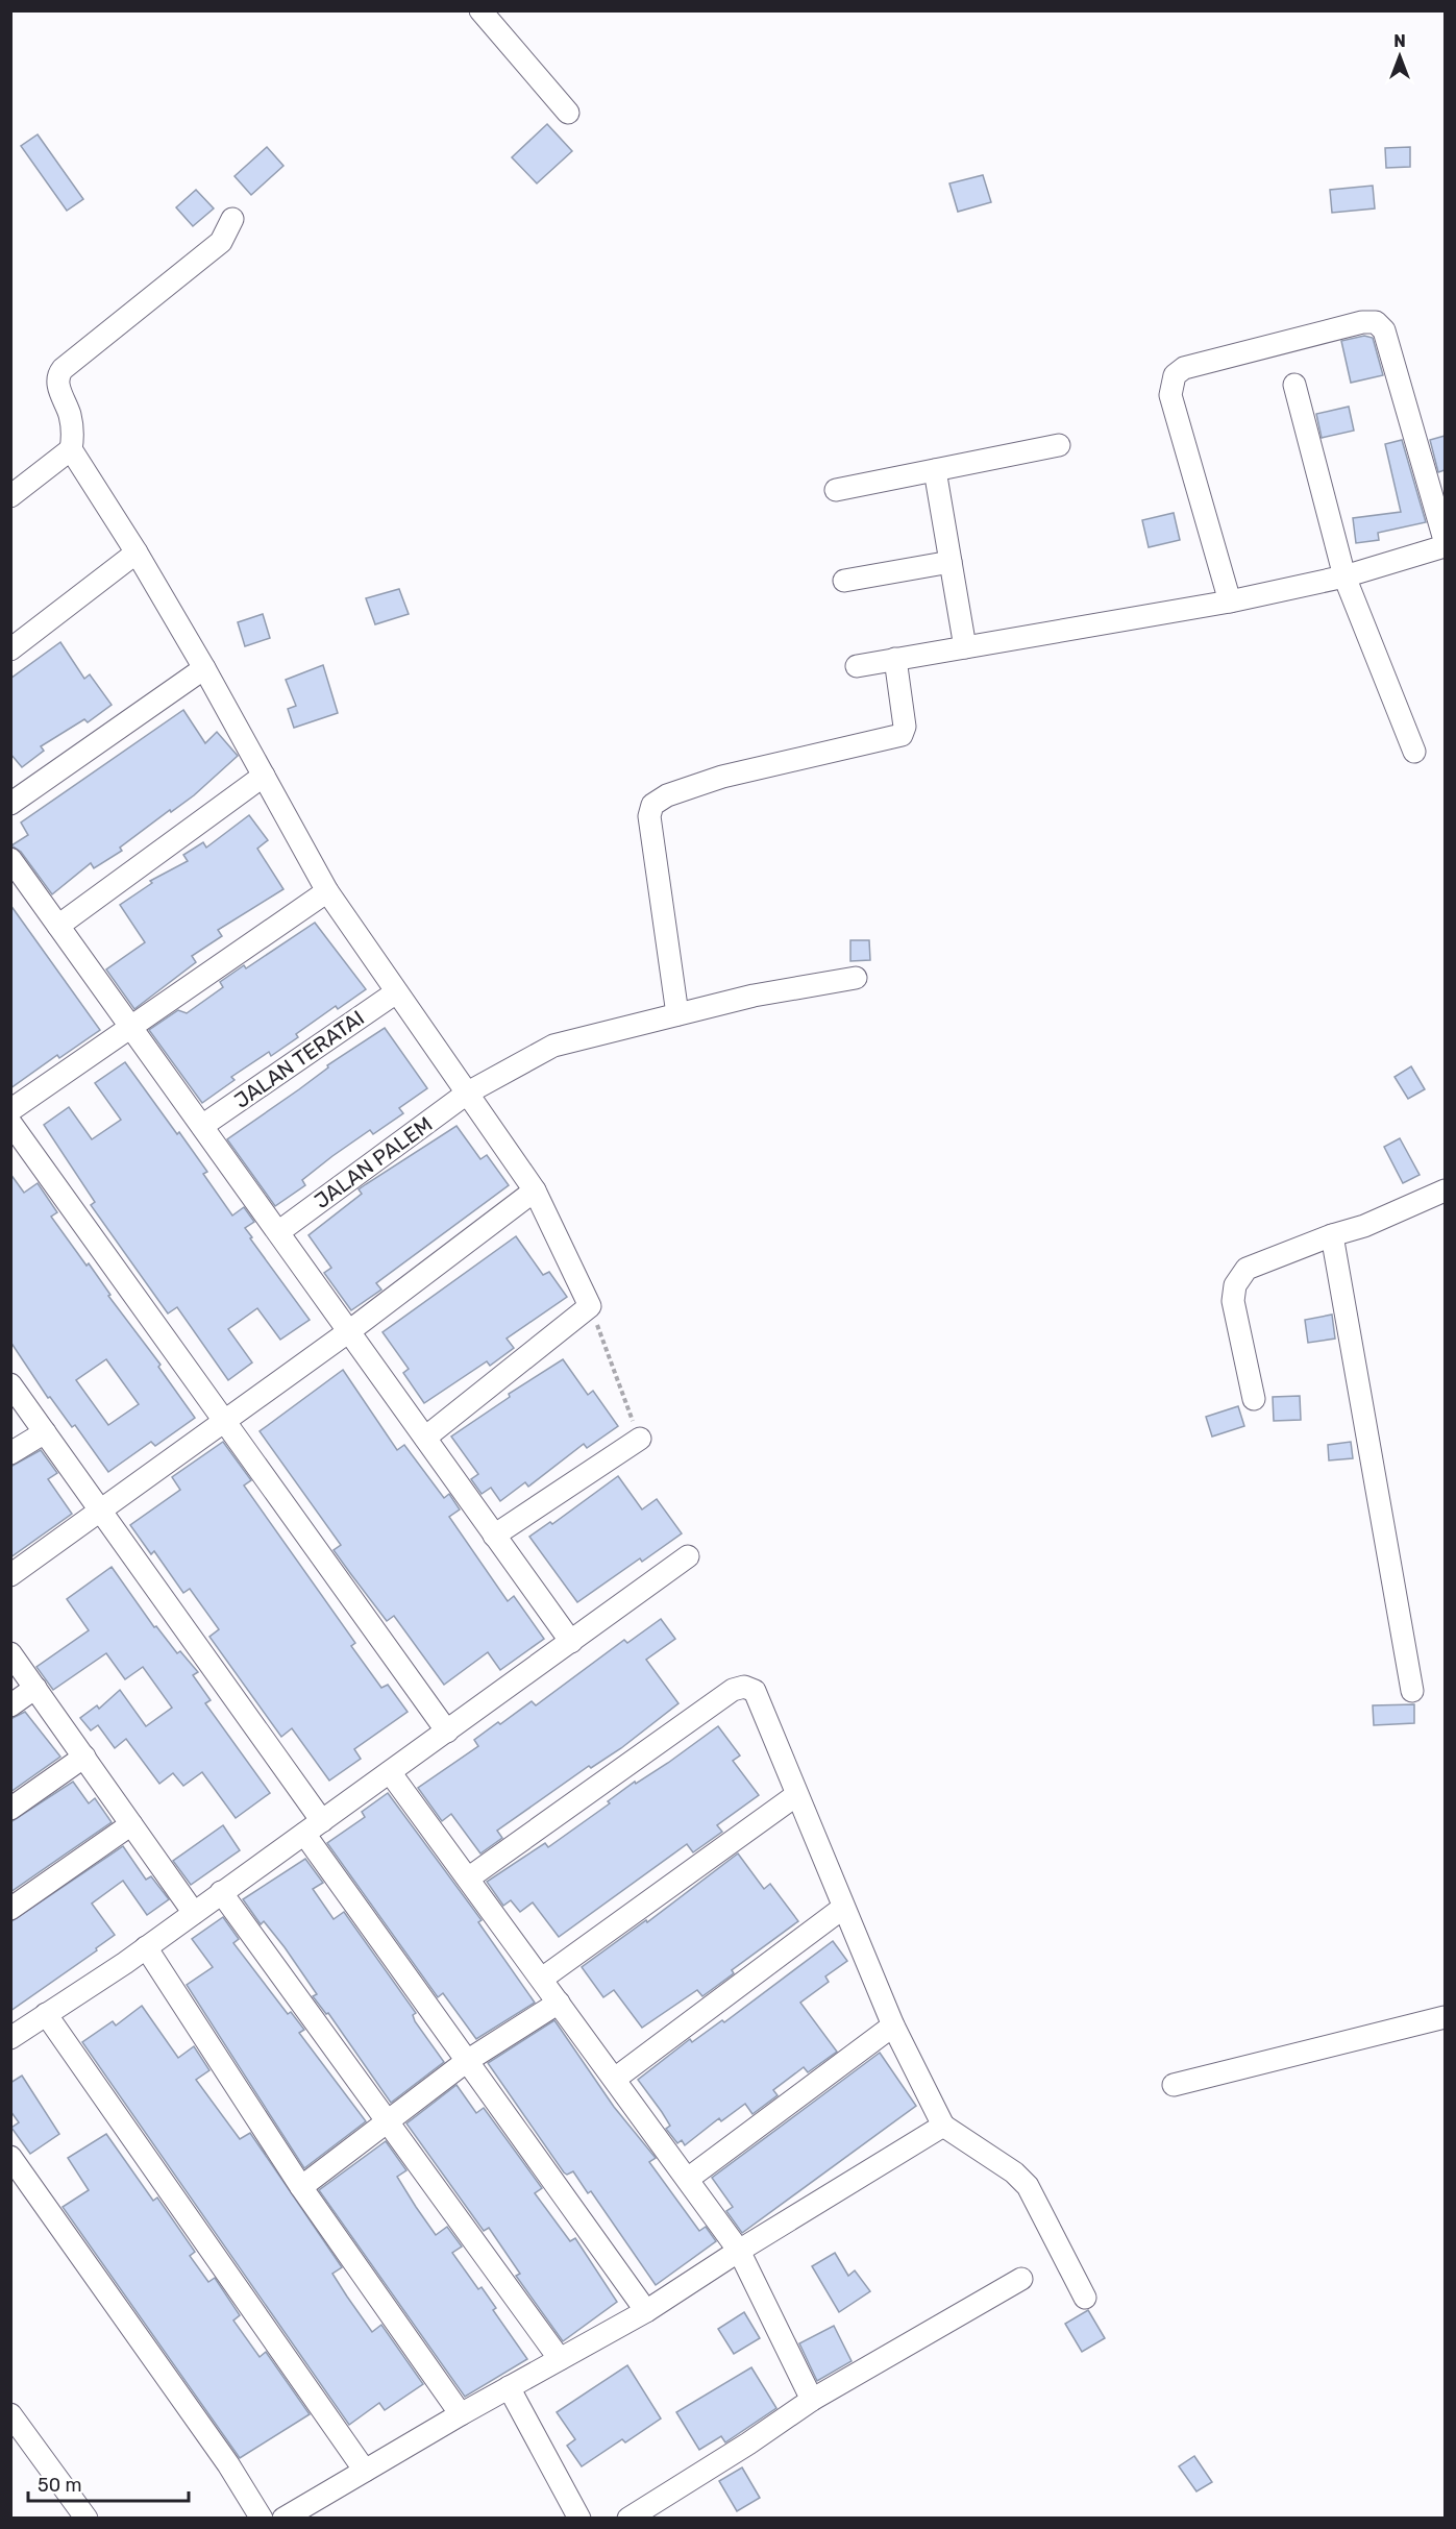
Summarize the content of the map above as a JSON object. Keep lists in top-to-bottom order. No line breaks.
{"streets":{"street":["JALAN TERATAI","JALAN PALEM"]},"scale_bar":"50 m","north":"top"}
